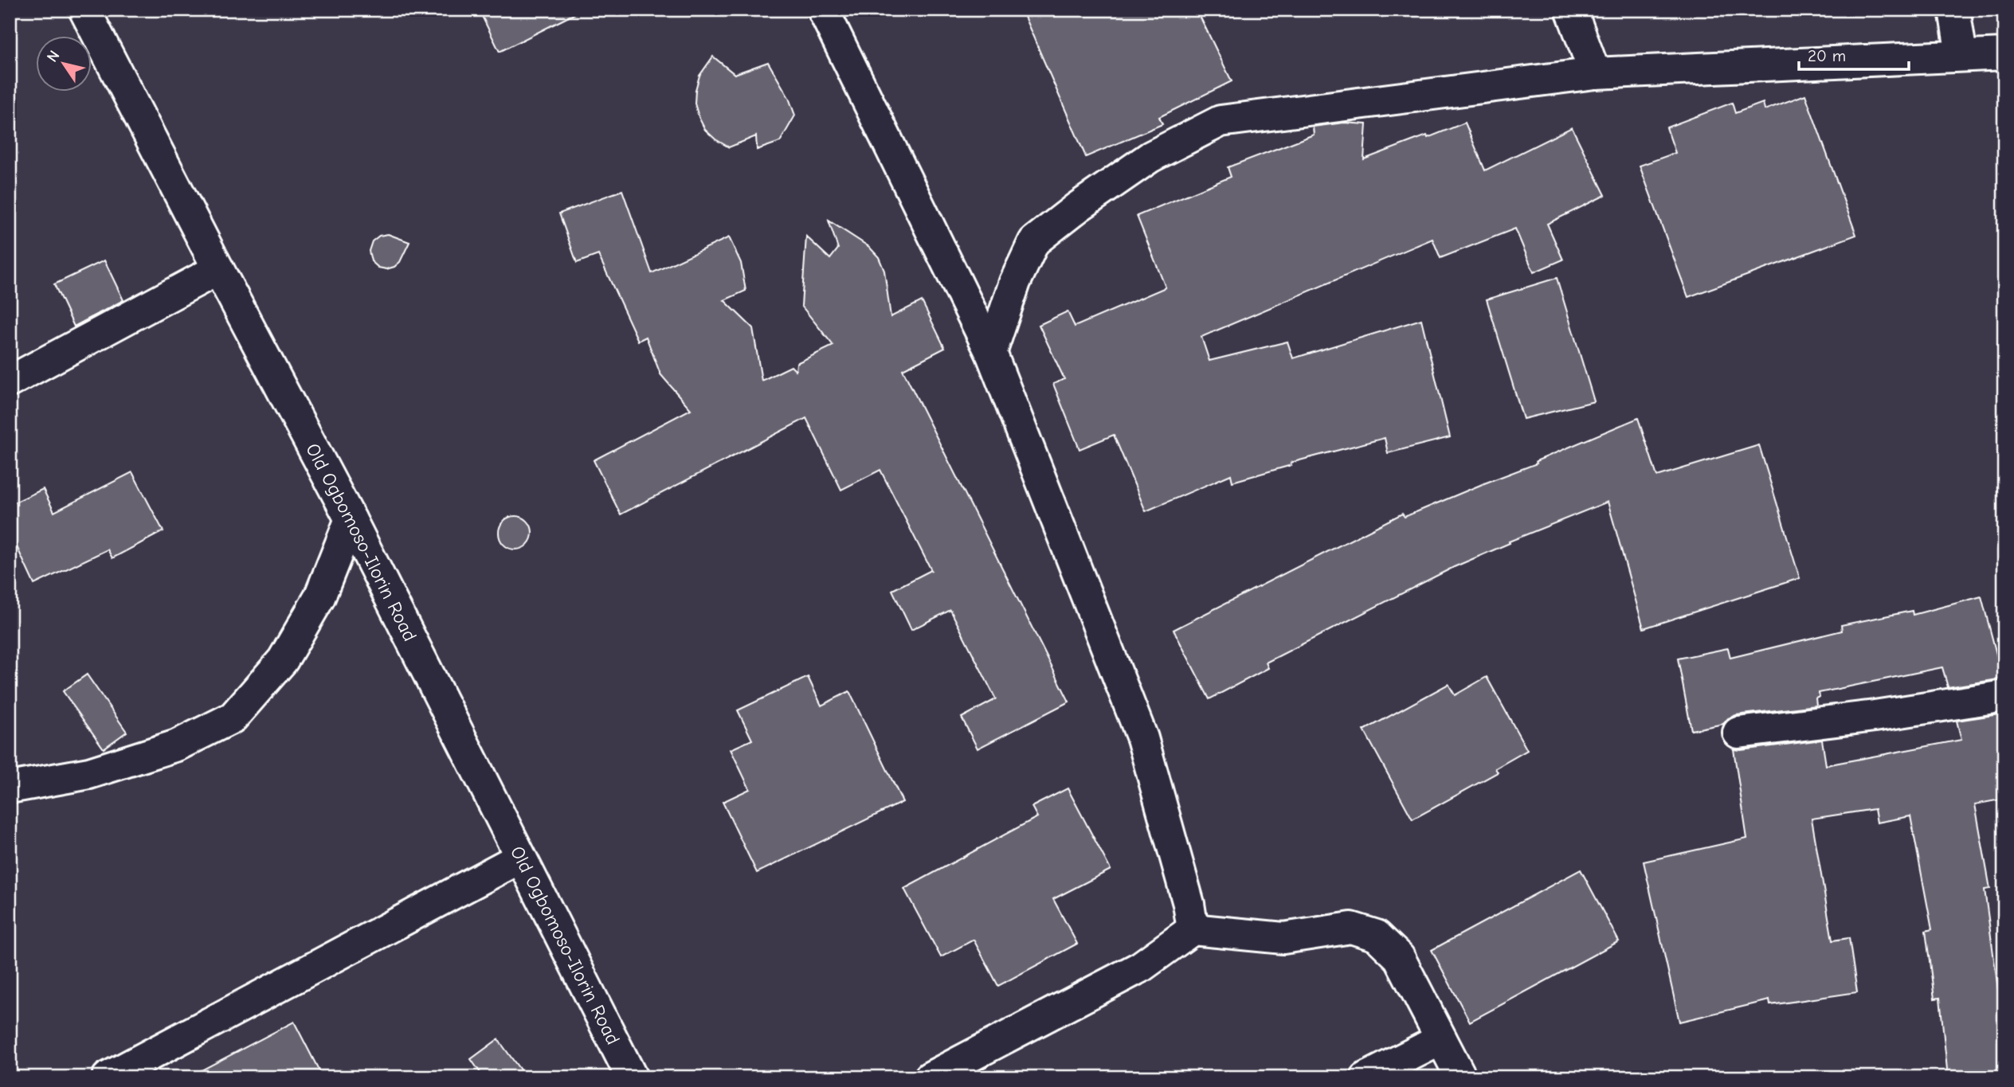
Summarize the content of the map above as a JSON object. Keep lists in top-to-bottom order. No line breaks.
{"streets":{"main road":["Old Ogbomoso-Ilorin Road"]},"scale_bar":"20 m","north":"top left"}
